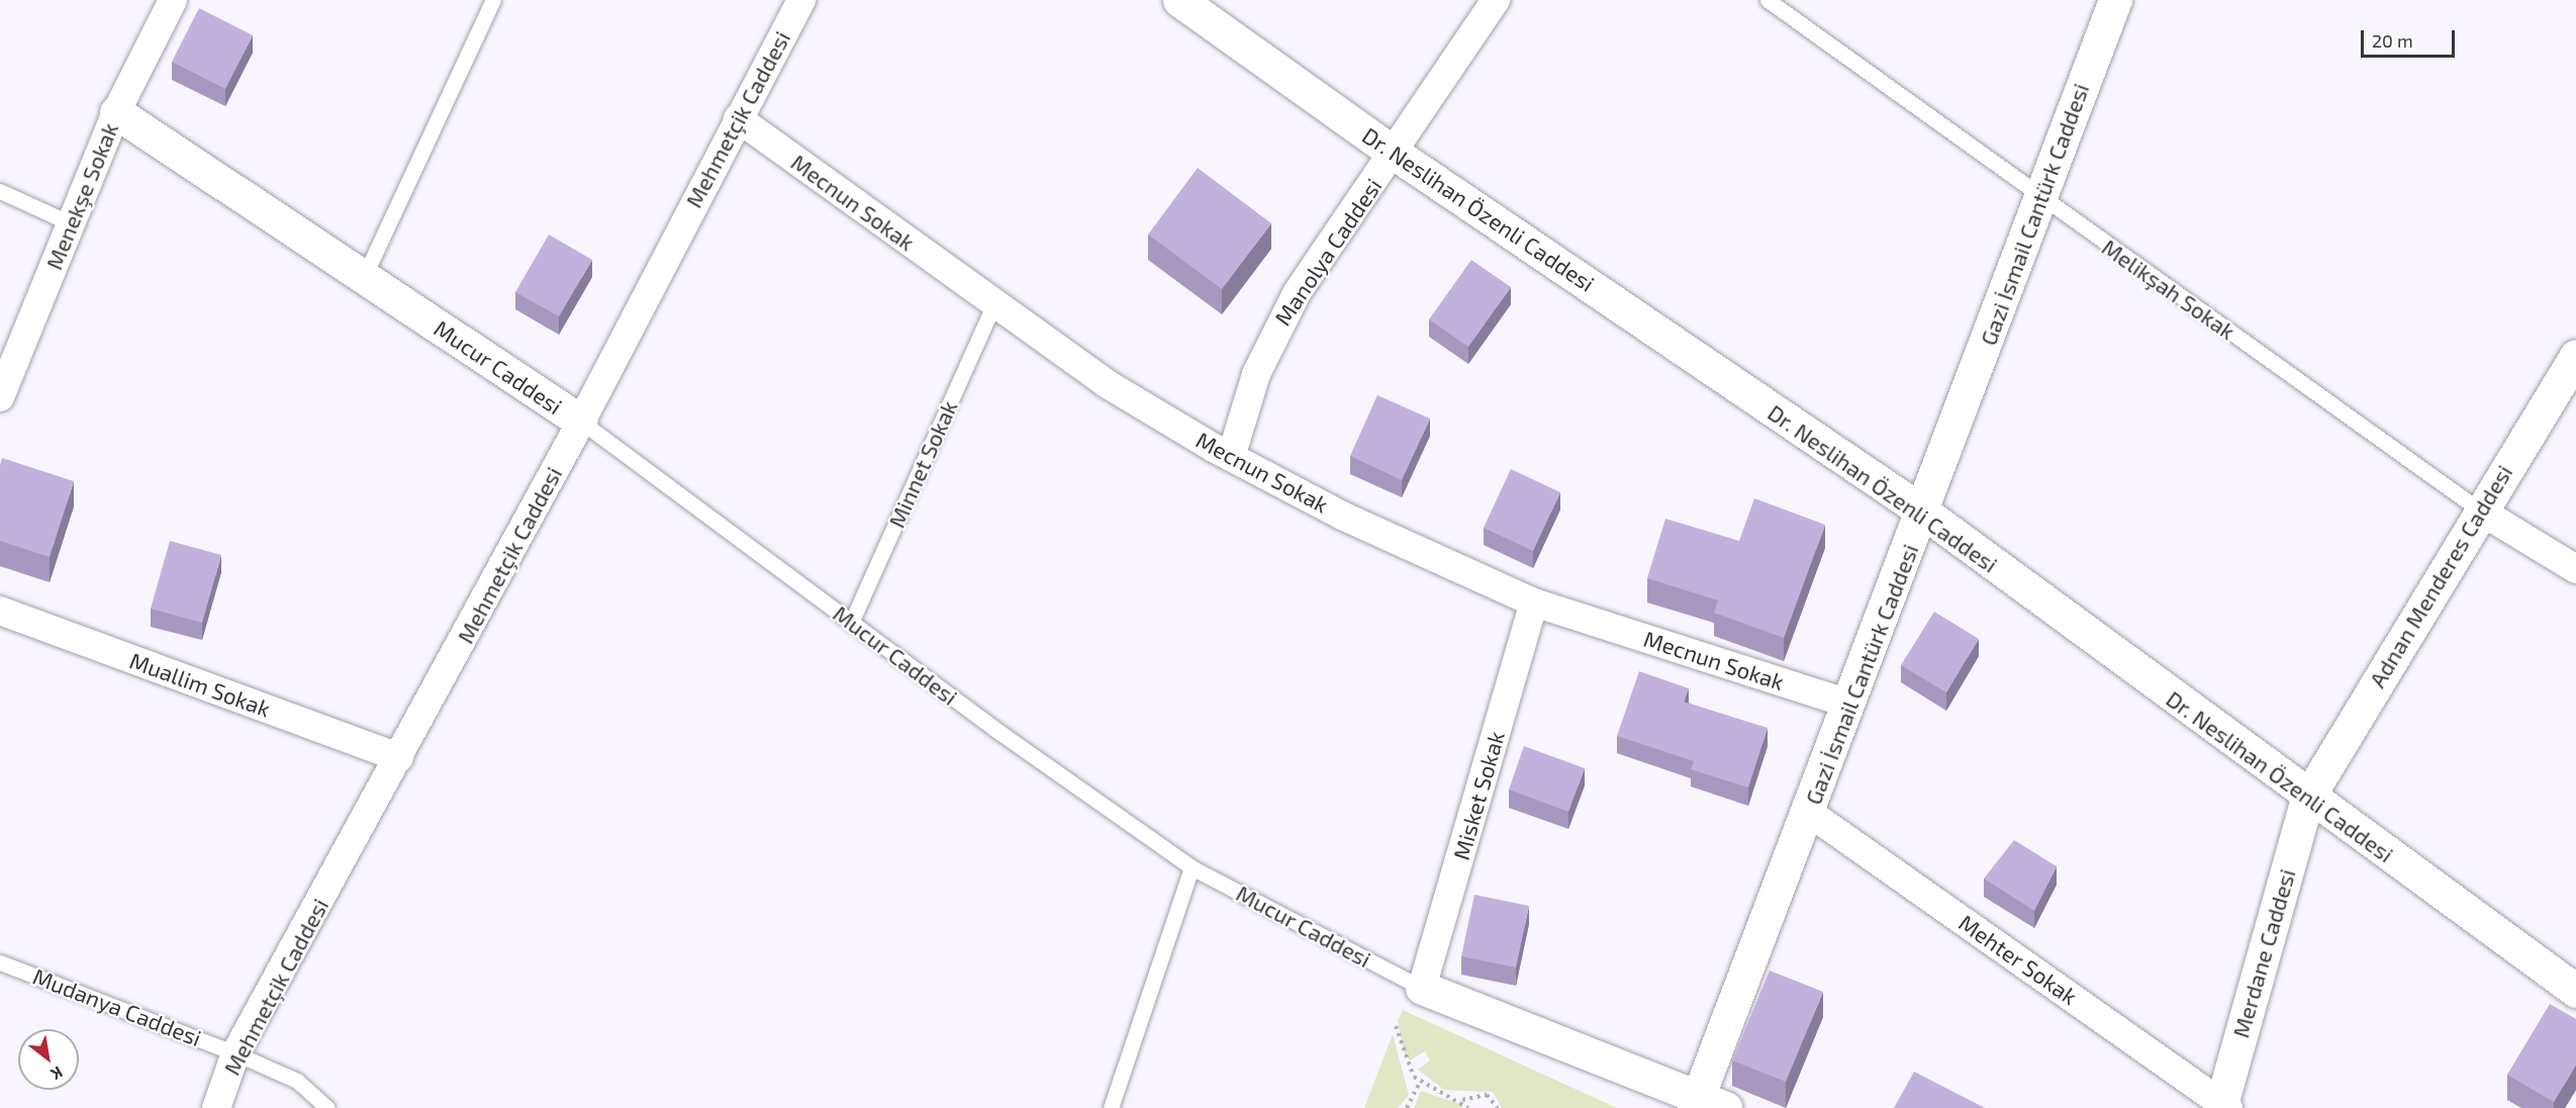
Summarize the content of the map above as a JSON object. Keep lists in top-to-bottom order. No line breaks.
{"streets":{"street":["Mehmetçik Caddesi","Menekşe Sokak","Mecnun Sokak","Dr. Neslihan Özenli Caddesi","Gazi İsmail Cantürk Caddesi","Manolya Caddesi","Melikşah Sokak","Mucur Caddesi","Adnan Menderes Caddesi","Muallim Sokak","Misket Sokak","Merdane Caddesi","Mehter Sokak"],"lane":["Minnet Sokak","Mudanya Caddesi"]},"crossings":[["Mehmetçik Caddesi","Mecnun Sokak"],["Mehmetçik Caddesi","Mucur Caddesi"],["Mehmetçik Caddesi","Muallim Sokak"],["Mehmetçik Caddesi","Mudanya Caddesi"],["Menekşe Sokak","Mucur Caddesi"],["Mecnun Sokak","Gazi İsmail Cantürk Caddesi"],["Mecnun Sokak","Manolya Caddesi"],["Mecnun Sokak","Minnet Sokak"],["Mecnun Sokak","Misket Sokak"],["Dr. Neslihan Özenli Caddesi","Gazi İsmail Cantürk Caddesi"],["Dr. Neslihan Özenli Caddesi","Manolya Caddesi"],["Dr. Neslihan Özenli Caddesi","Adnan Menderes Caddesi"],["Dr. Neslihan Özenli Caddesi","Merdane Caddesi"],["Gazi İsmail Cantürk Caddesi","Melikşah Sokak"],["Gazi İsmail Cantürk Caddesi","Mucur Caddesi"],["Gazi İsmail Cantürk Caddesi","Mehter Sokak"],["Melikşah Sokak","Adnan Menderes Caddesi"],["Mucur Caddesi","Minnet Sokak"],["Mucur Caddesi","Misket Sokak"],["Adnan Menderes Caddesi","Merdane Caddesi"],["Merdane Caddesi","Mehter Sokak"]],"scale_bar":"20 m","north":"bottom right"}
